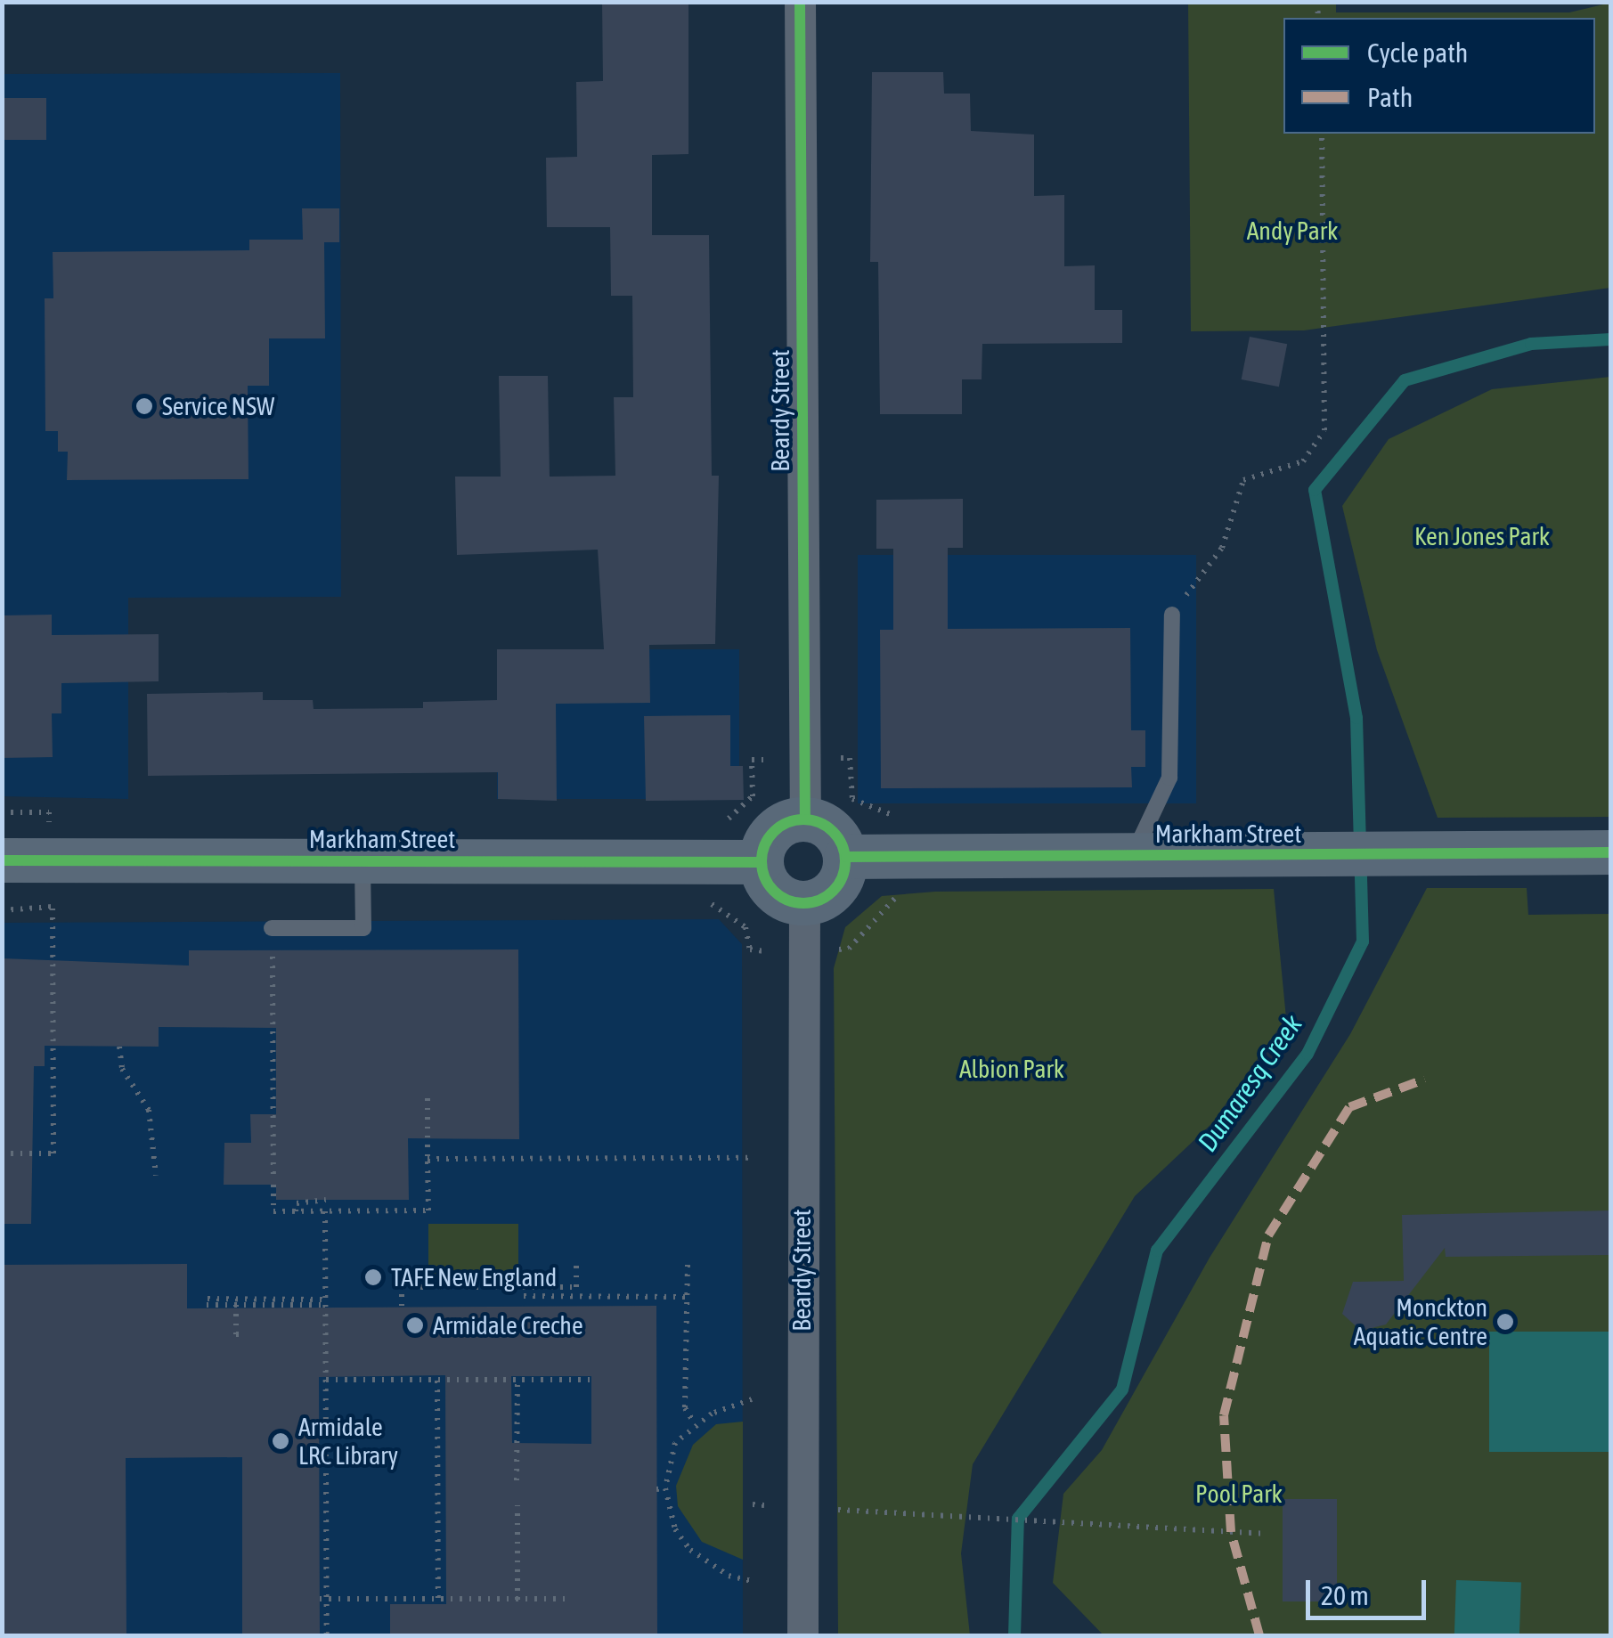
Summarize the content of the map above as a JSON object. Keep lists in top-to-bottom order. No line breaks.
{"streets":{"street":["Beardy Street","Markham Street"]},"crossings":[["Beardy Street","Markham Street"]],"water":["Dumaresq Creek"],"parks":["Andy Park","Ken Jones Park","Albion Park","Pool Park"],"places":["Service NSW","TAFE New England","Monckton Aquatic Centre","Armidale Creche","Armidale LRC Library"],"legend":["Cycle path","Path"],"scale_bar":"20 m"}
